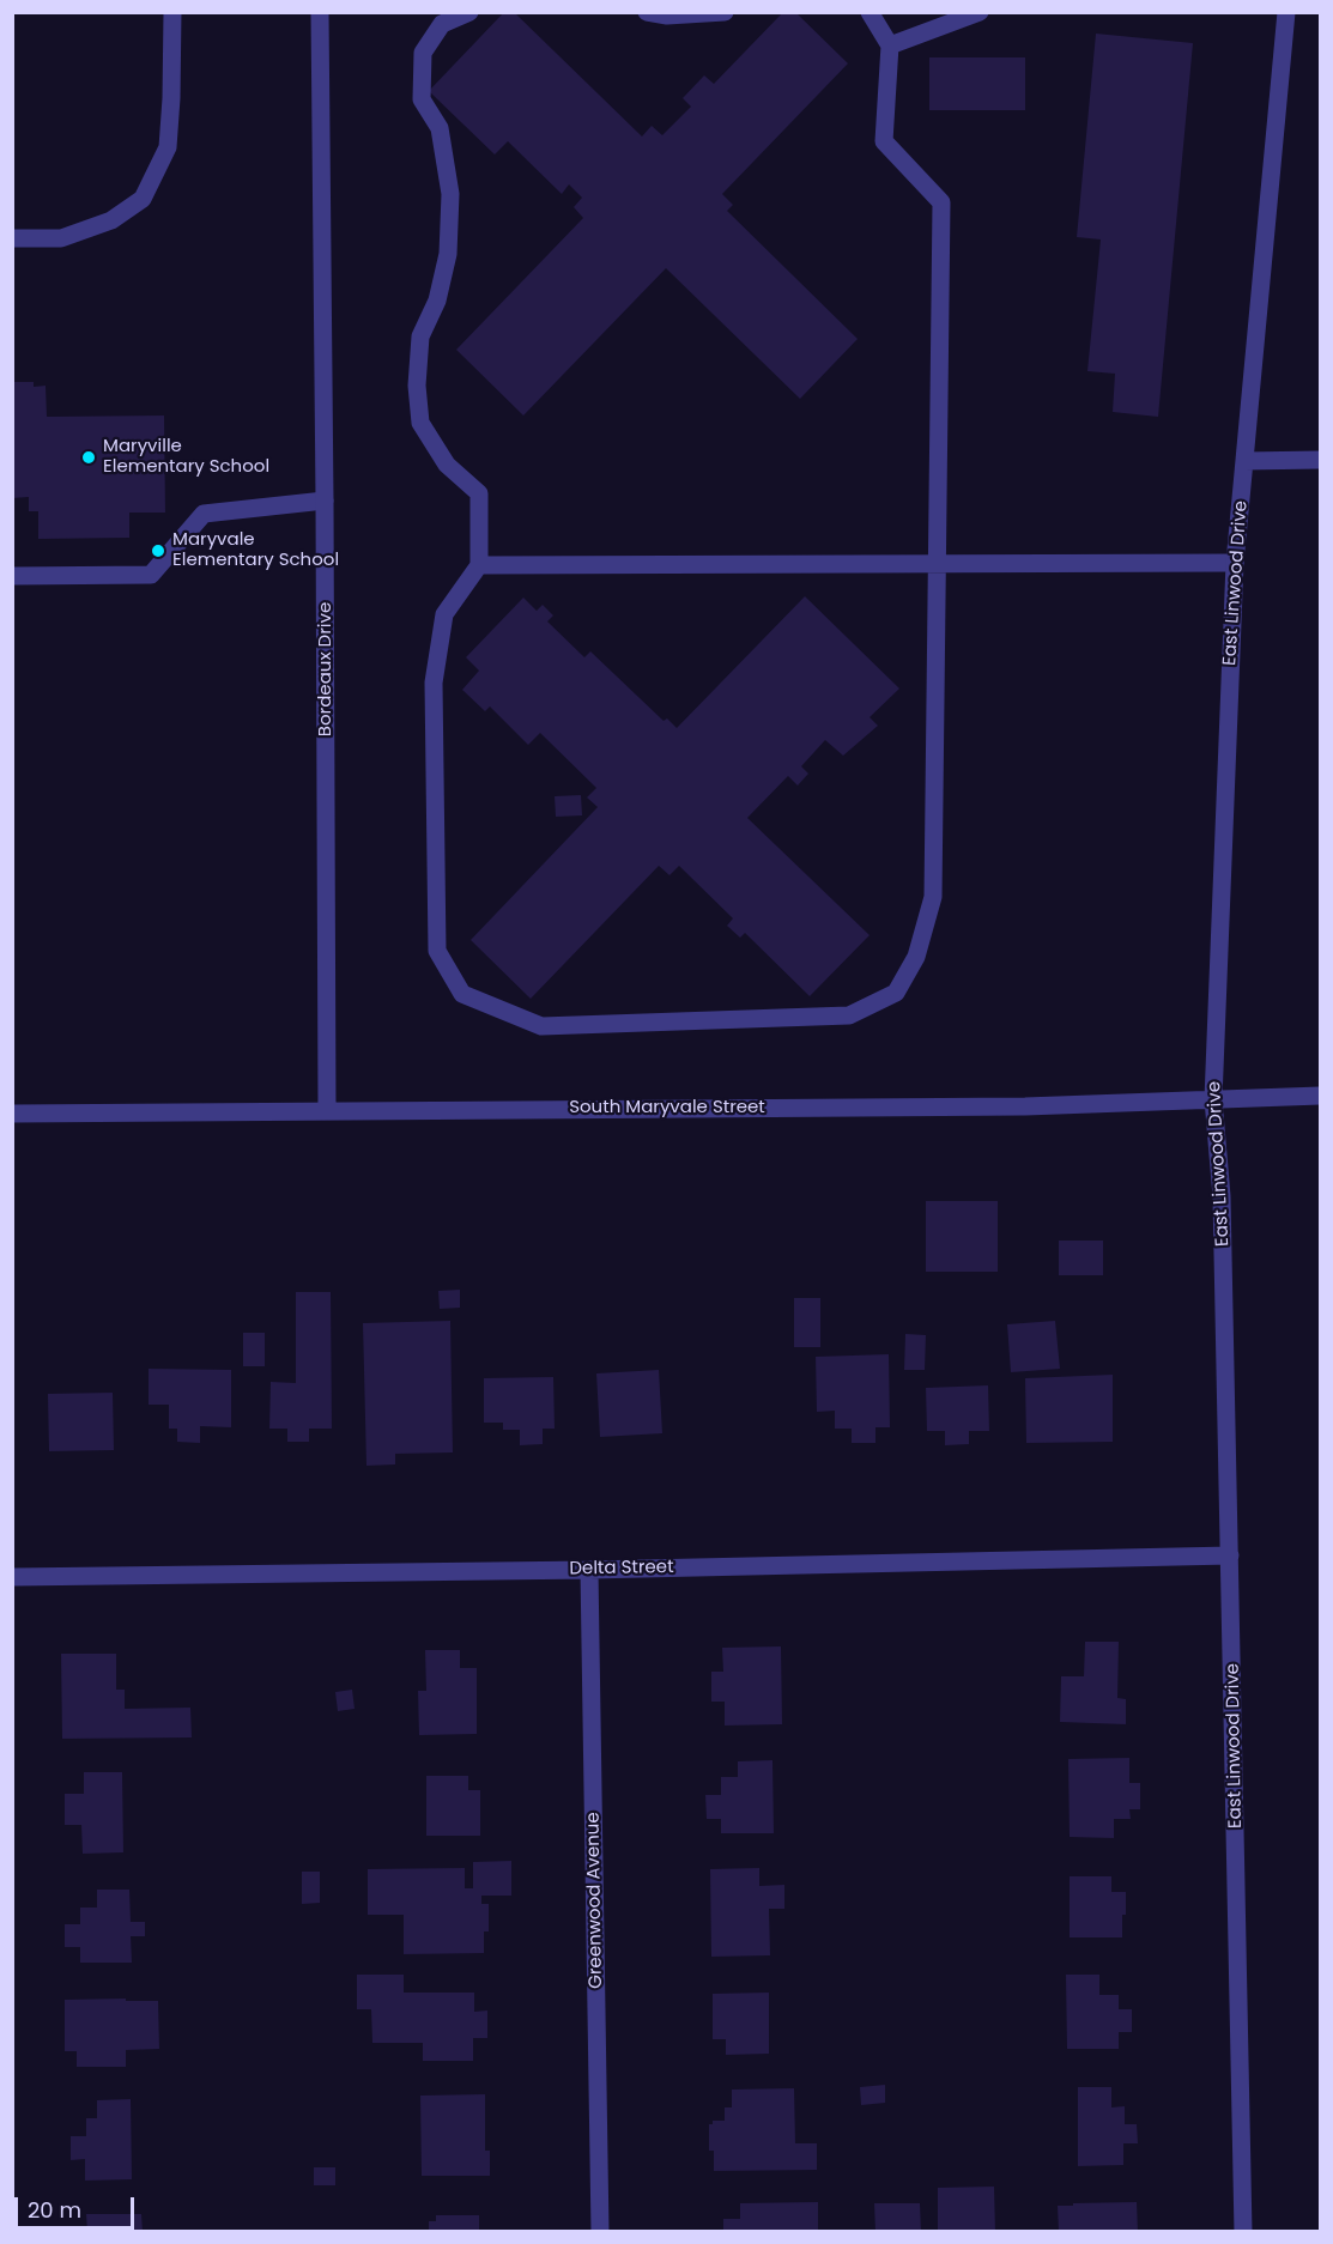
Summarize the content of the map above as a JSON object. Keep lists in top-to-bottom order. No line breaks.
{"streets":{"street":["East Linwood Drive","Bordeaux Drive","South Maryvale Street","Delta Street","Greenwood Avenue"]},"crossings":[["East Linwood Drive","South Maryvale Street"],["East Linwood Drive","Delta Street"],["Bordeaux Drive","South Maryvale Street"],["Delta Street","Greenwood Avenue"]],"places":["Maryville Elementary School","Maryvale Elementary School"],"scale_bar":"20 m"}
